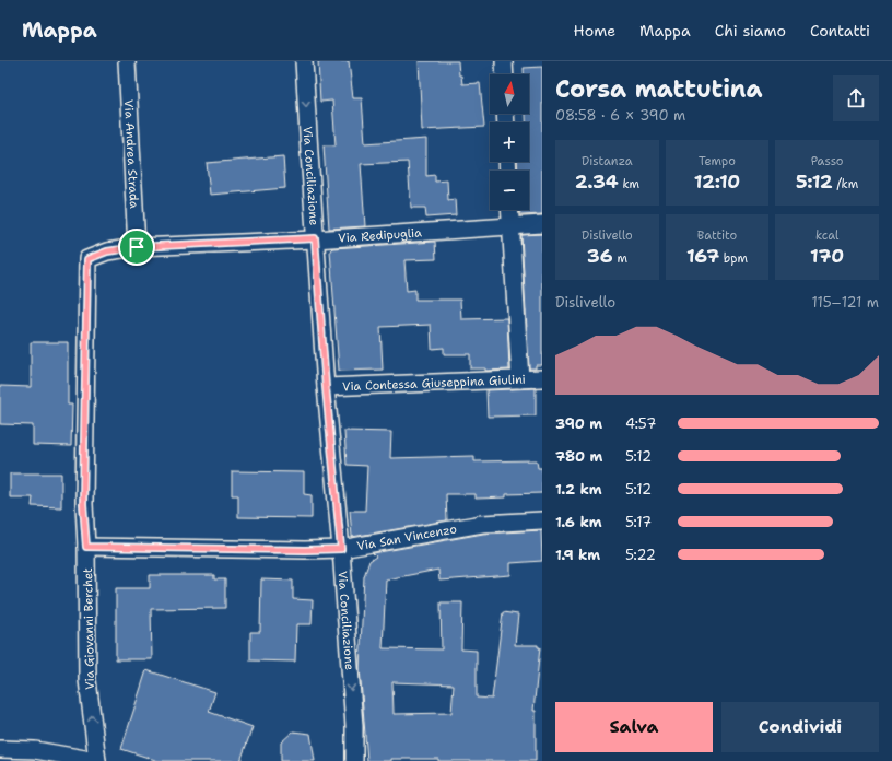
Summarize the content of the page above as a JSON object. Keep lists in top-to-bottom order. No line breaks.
{"streets":{"street":["Via Andrea Strada","Via Conciliazione","Via Redipuglia","Via Contessa Giuseppina Giulini","Via San Vincenzo","Via Giovanni Berchet"]},"crossings":[["Via Andrea Strada","Via Redipuglia"],["Via Conciliazione","Via Redipuglia"],["Via Conciliazione","Via Contessa Giuseppina Giulini"],["Via Conciliazione","Via San Vincenzo"],["Via Redipuglia","Via Giovanni Berchet"],["Via San Vincenzo","Via Giovanni Berchet"]],"one_way":["Via Conciliazione","Via Giovanni Berchet"],"north":"top","page":{"header":"Mappa","nav":["Home","Mappa","Chi siamo","Contatti"],"heading":["Corsa mattutina","08:58 · 6 × 390 m"],"map_buttons":["+","−"],"stats":[["Distanza","2.34 km"],["Tempo","12:10"],["Passo","5:12 /km"],["Dislivello","36 m"],["Battito","167 bpm"],["kcal","170"]],"chart":["Dislivello","115–121 m"],"list":[{"name":"390 m","note":"4:57"},{"name":"780 m","note":"5:12"},{"name":"1.2 km","note":"5:12"},{"name":"1.6 km","note":"5:17"},{"name":"1.9 km","note":"5:22"}],"buttons":["Salva","Condividi"]}}
